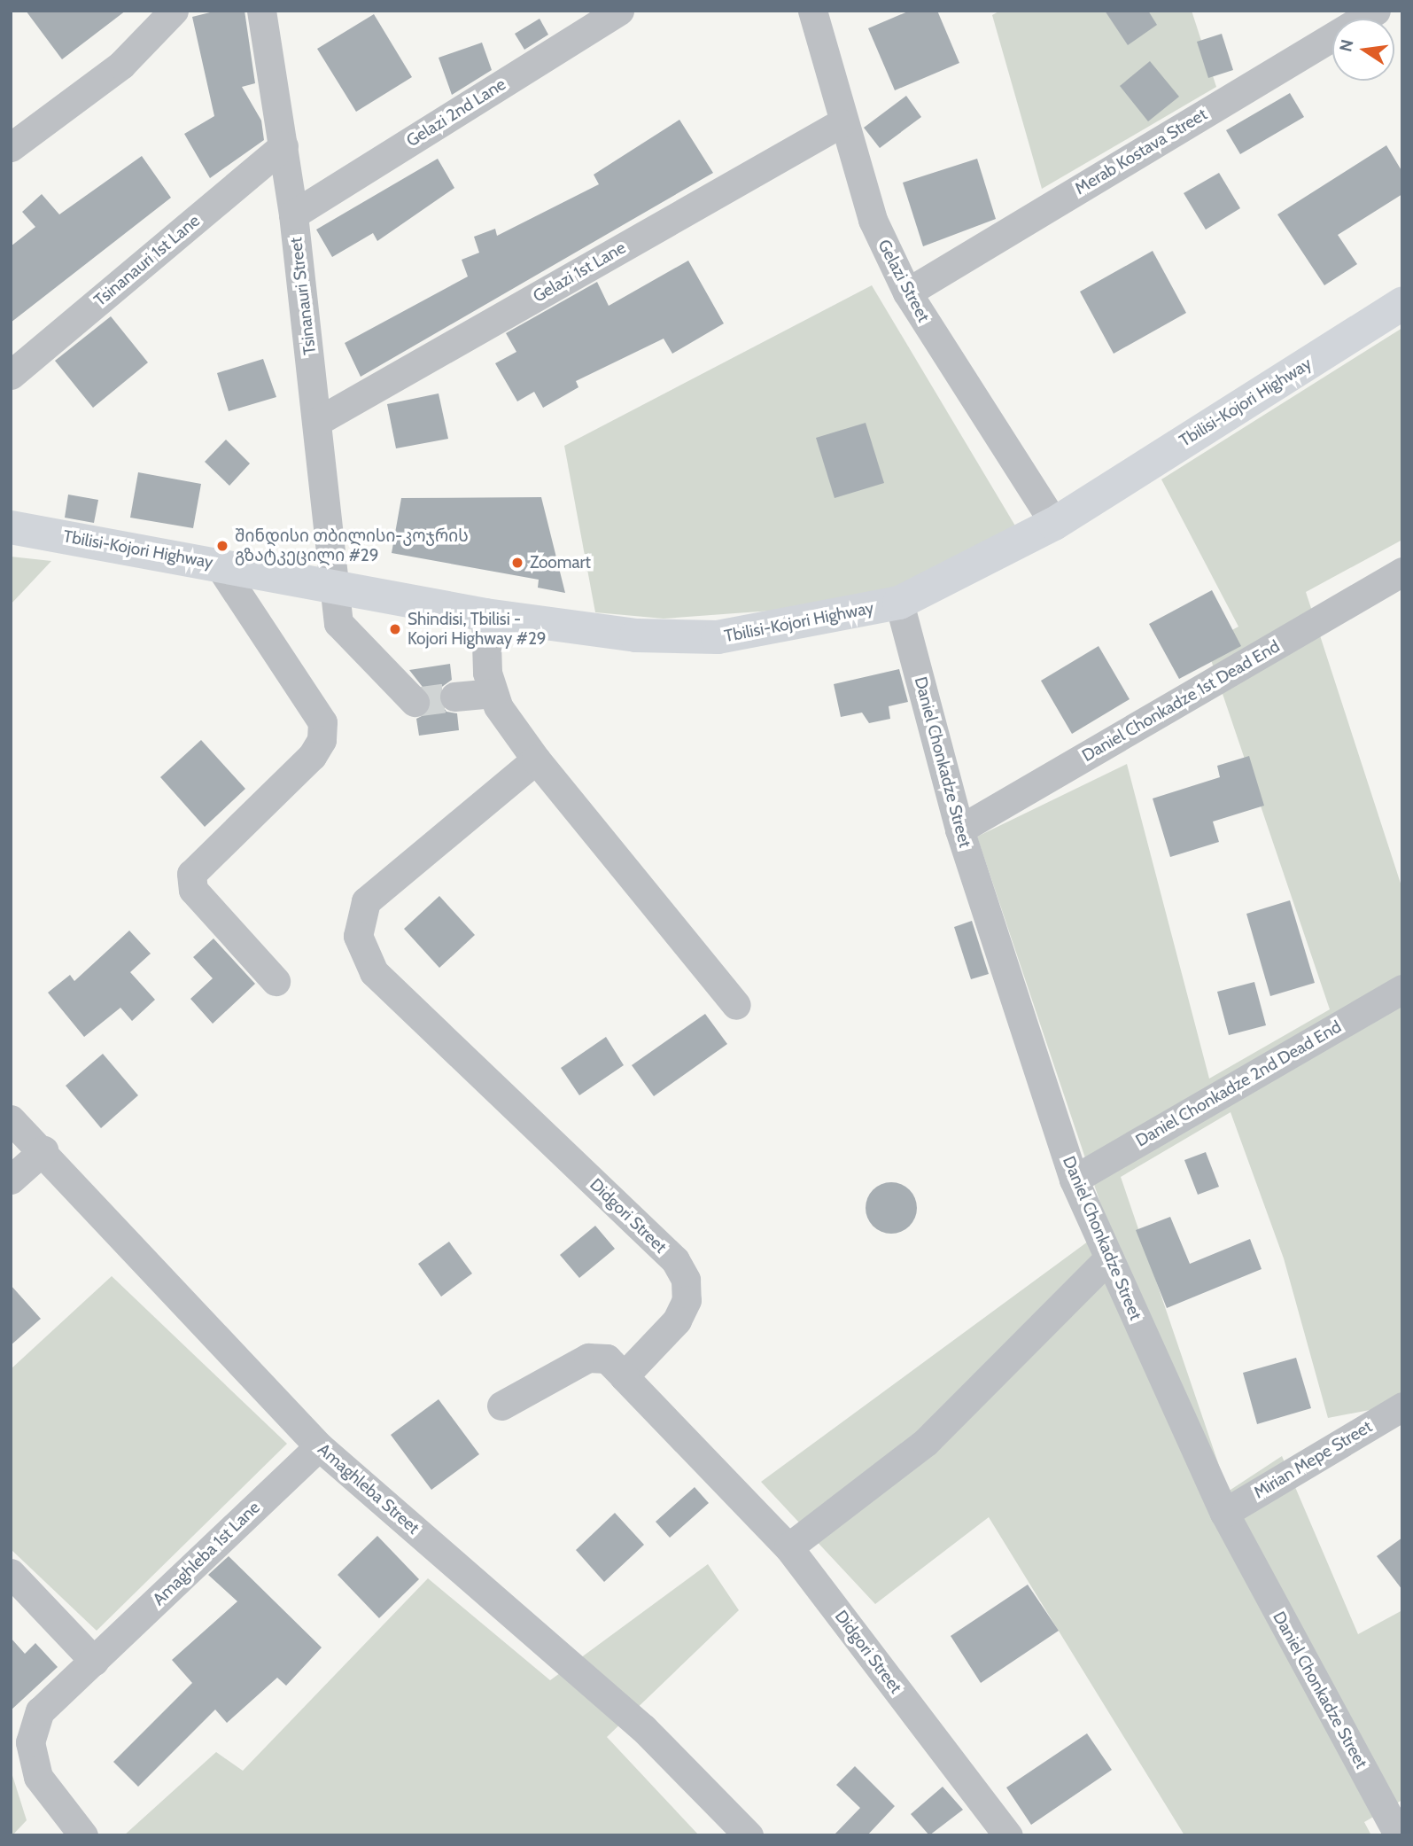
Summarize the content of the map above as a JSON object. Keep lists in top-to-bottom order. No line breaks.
{"streets":{"main road":["Tbilisi-Kojori Highway"],"street":["Gelazi 2nd Lane","Merab Kostava Street","Tsinanauri 1st Lane","Gelazi 1st Lane","Gelazi Street","Tsinanauri Street","Daniel Chonkadze 1st Dead End","Daniel Chonkadze Street","Daniel Chonkadze 2nd Dead End","Didgori Street","Mirian Mepe Street","Amaghleba Street","Amaghleba 1st Lane"]},"crossings":[["Gelazi 2nd Lane","Tsinanauri Street"],["Merab Kostava Street","Gelazi Street"],["Tsinanauri 1st Lane","Tsinanauri Street"],["Gelazi 1st Lane","Gelazi Street"],["Gelazi 1st Lane","Tsinanauri Street"],["Gelazi Street","Tbilisi-Kojori Highway"],["Tsinanauri Street","Tbilisi-Kojori Highway"],["Tbilisi-Kojori Highway","Daniel Chonkadze Street"],["Daniel Chonkadze 1st Dead End","Daniel Chonkadze Street"],["Daniel Chonkadze Street","Daniel Chonkadze 2nd Dead End"],["Daniel Chonkadze Street","Mirian Mepe Street"],["Amaghleba Street","Amaghleba 1st Lane"]],"places":["შინდისი თბილისი-კოჯრის გზატკეცილი #29","Zoomart","Shindisi, Tbilisi - Kojori Highway #29"],"north":"left"}
